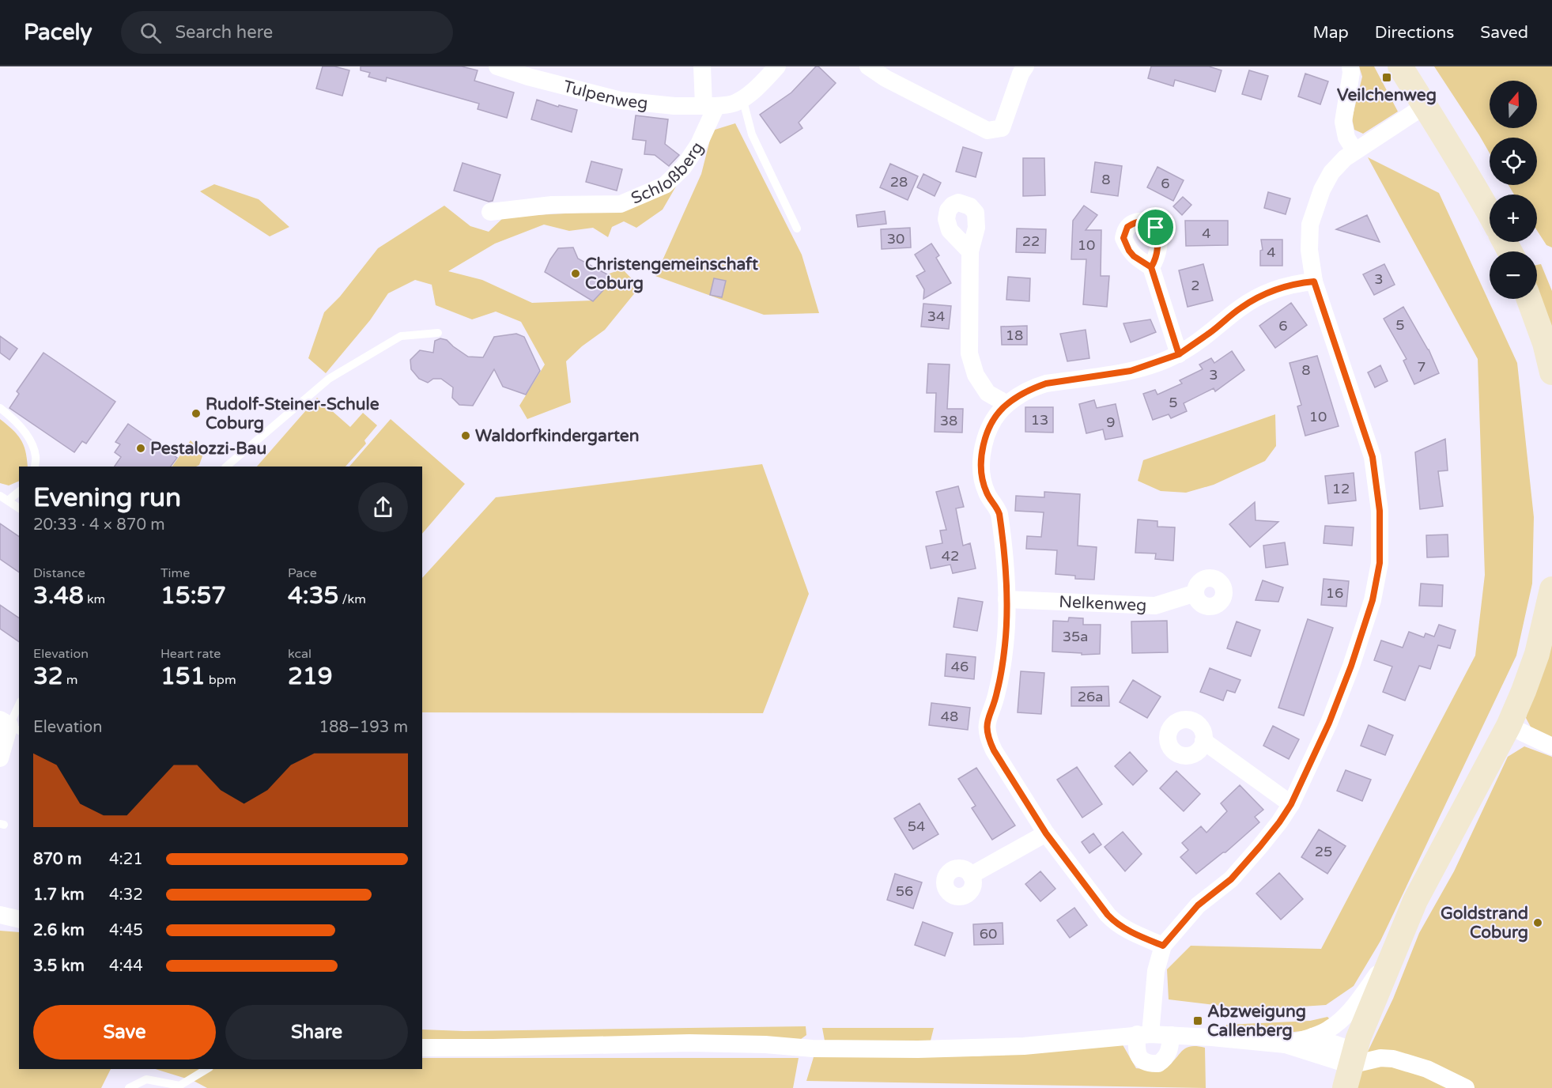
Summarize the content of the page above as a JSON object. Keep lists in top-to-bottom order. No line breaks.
{"streets":{"street":["Tulpenweg","Schloßberg","Nelkenweg"]},"crossings":[["Tulpenweg","Schloßberg"]],"places":{"transit":["Veilchenweg","Abzweigung Callenberg"],"other":["Christengemeinschaft Coburg","Rudolf-Steiner-Schule Coburg","Waldorfkindergarten","Pestalozzi-Bau","Goldstrand Coburg"]},"house_numbers":["8","28","6","4","30","22","10","4","3","2","34","5","6","18","7","8","3","5","10","13","38","9","12","42","16","35a","46","26a","48","54","25","56","60"],"north":"top","page":{"header":"Pacely","search":"Search here","nav":["Map","Directions","Saved"],"map_buttons":["+","−"],"heading":["Evening run","20:33 · 4 × 870 m"],"stats":[["Distance","3.48 km"],["Time","15:57"],["Pace","4:35 /km"],["Elevation","32 m"],["Heart rate","151 bpm"],["kcal","219"]],"chart":["Elevation","188–193 m"],"list":[{"name":"870 m","note":"4:21"},{"name":"1.7 km","note":"4:32"},{"name":"2.6 km","note":"4:45"},{"name":"3.5 km","note":"4:44"}],"buttons":["Save","Share"]}}
